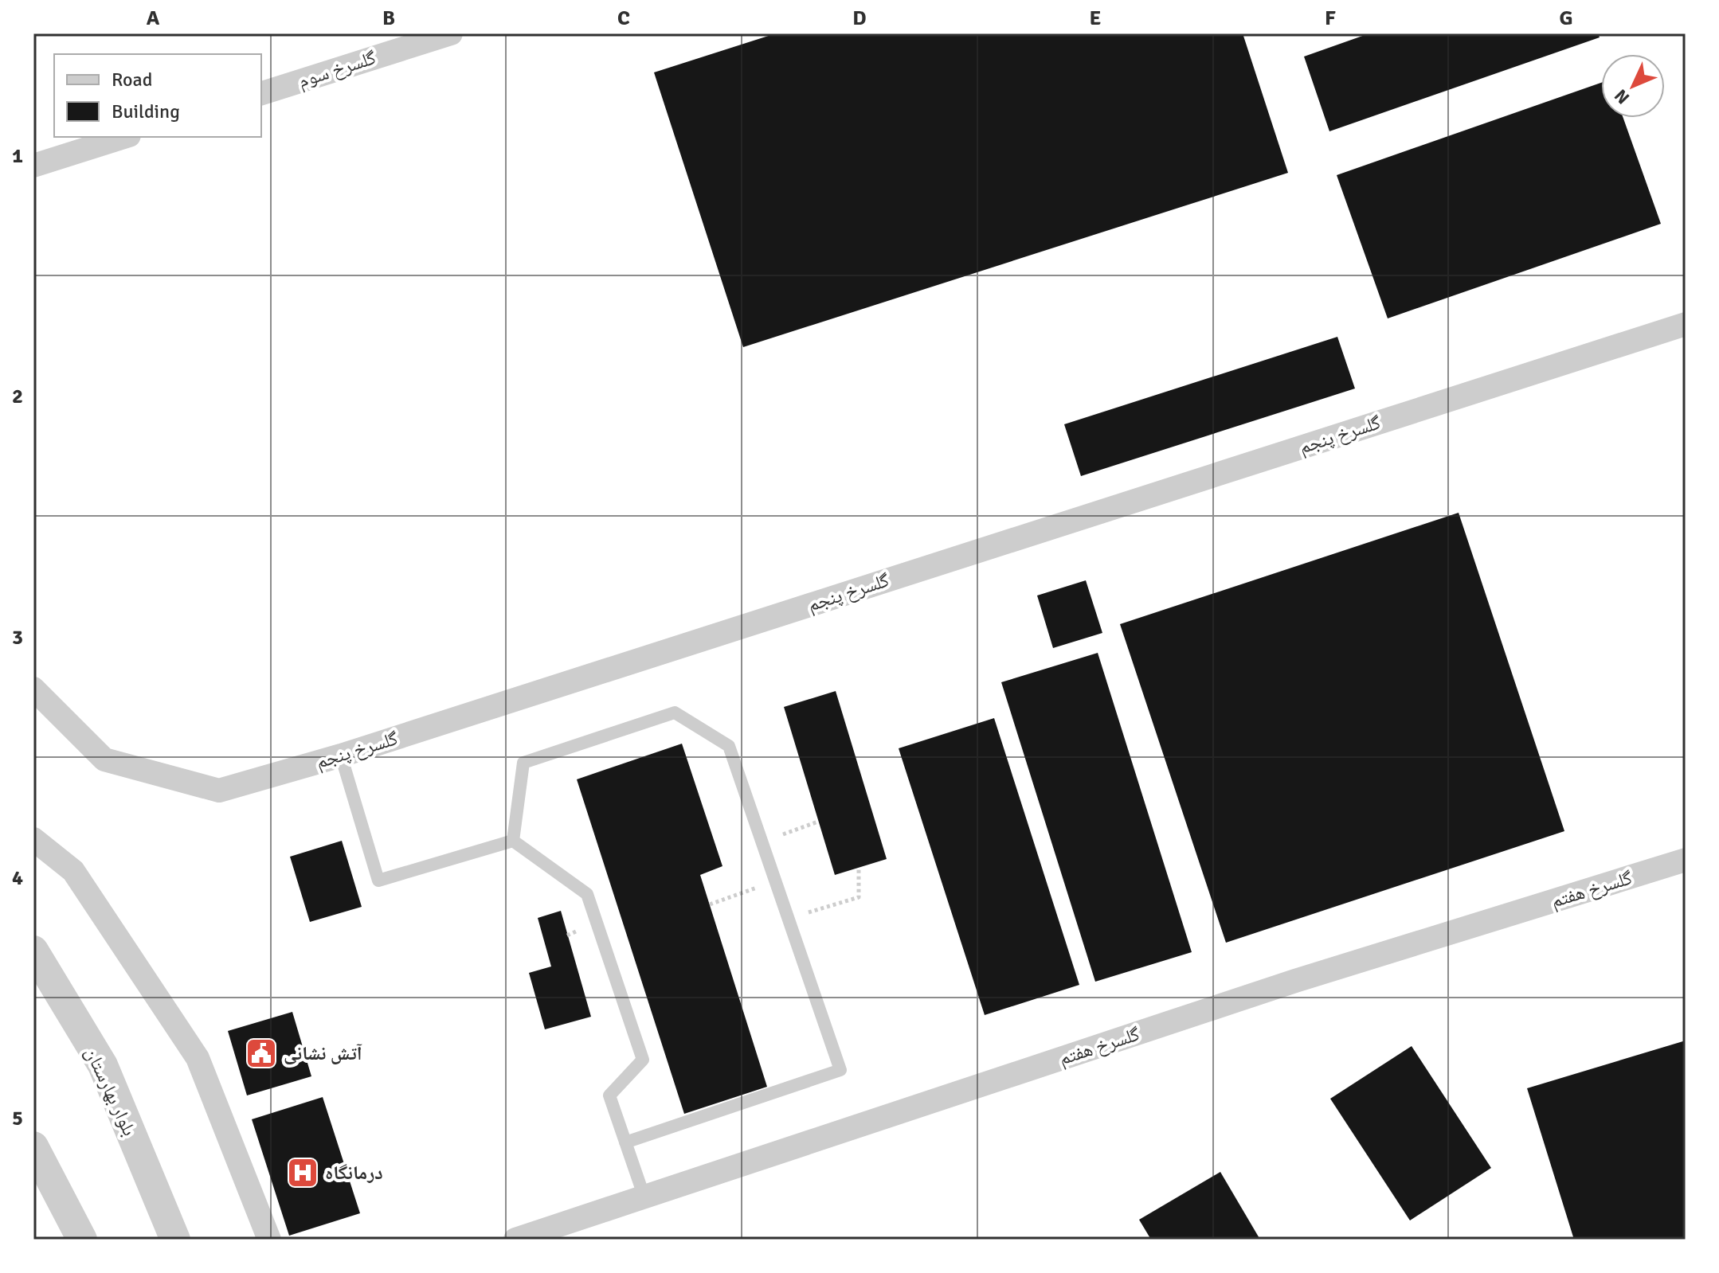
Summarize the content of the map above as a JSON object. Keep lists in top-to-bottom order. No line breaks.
{"streets":{"street":["گلسرخ سوم","گلسرخ پنجم","گلسرخ هفتم","بلوار بهارستان"]},"places":{"public building":["آتش نشانی"],"hospital":["درمانگاه"]},"legend":["Road","Building"],"north":"bottom left","grid":{"columns":["A","B","C","D","E","F","G"],"rows":["1","2","3","4","5"]}}
